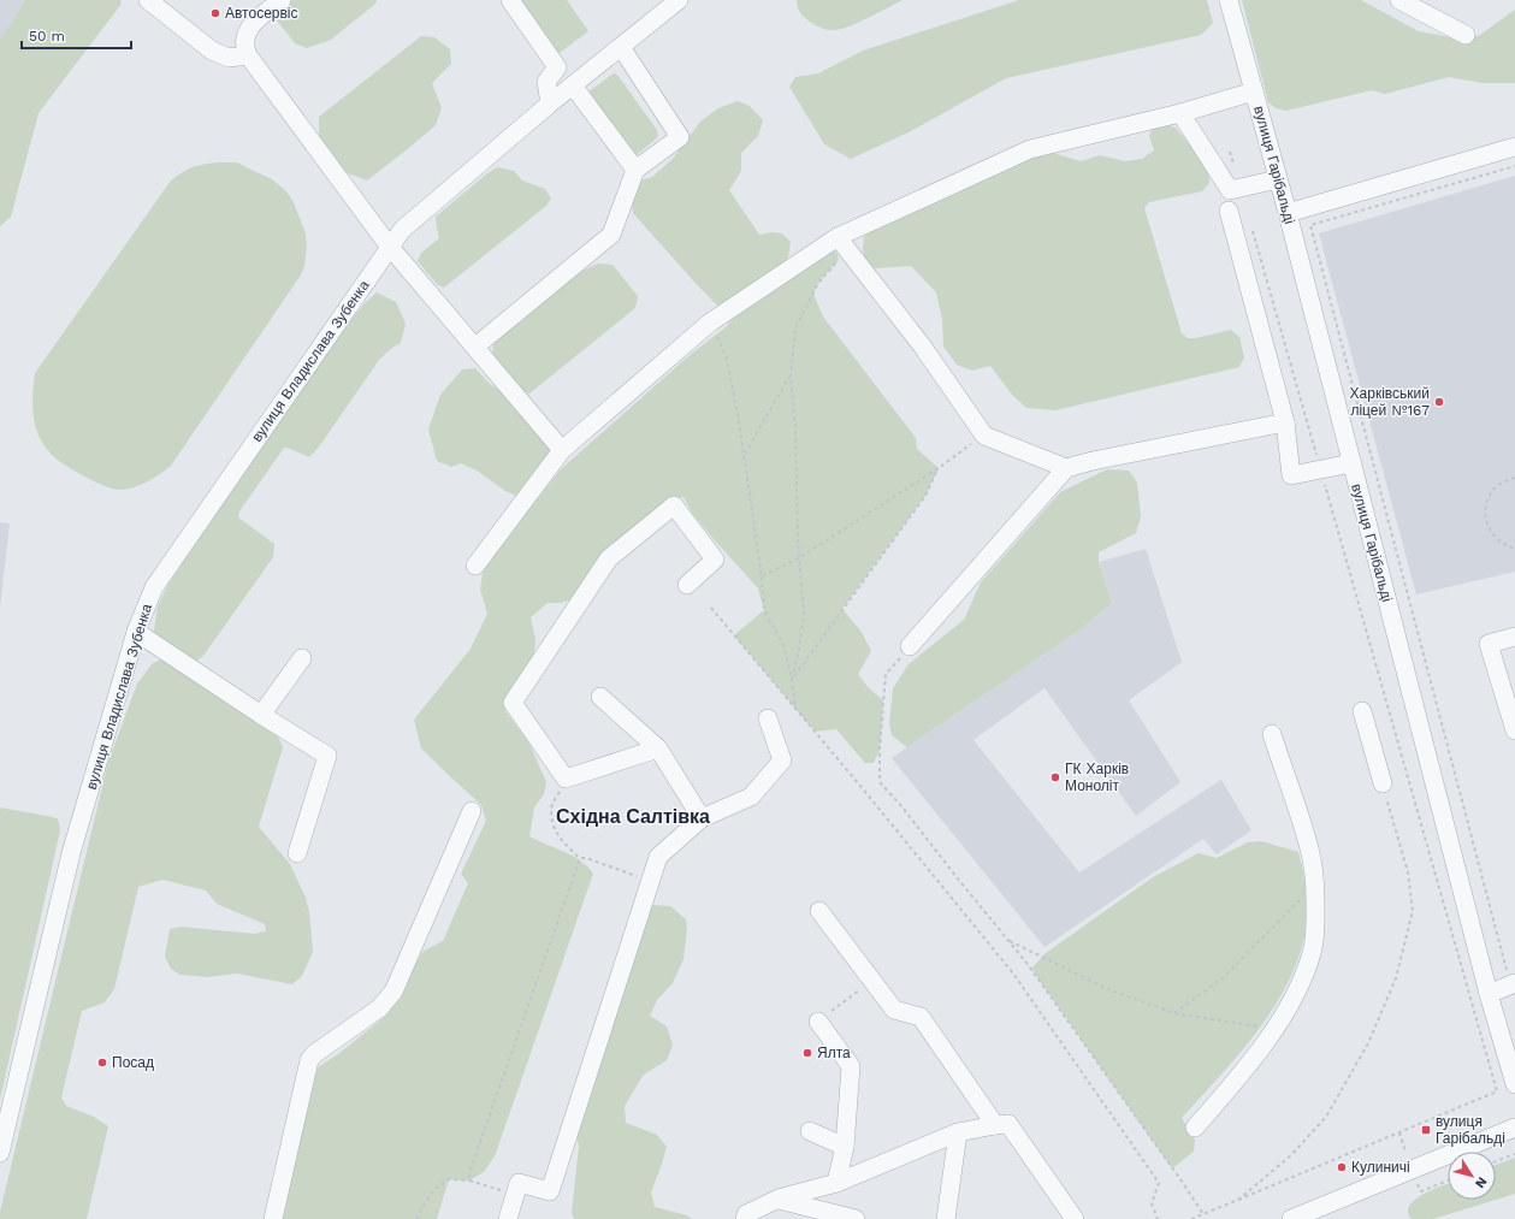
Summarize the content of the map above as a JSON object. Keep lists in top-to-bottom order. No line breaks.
{"streets":{"street":["вулиця Гарібальді","вулиця Владислава Зубенка"]},"districts":["Східна Салтівка"],"places":{"other":["Автосервіс","Харківський ліцей №167","ГК Харків Моноліт","Ялта","Посад","Кулиничі"],"transit":["вулиця Гарібальді"]},"scale_bar":"50 m","north":"bottom right"}
